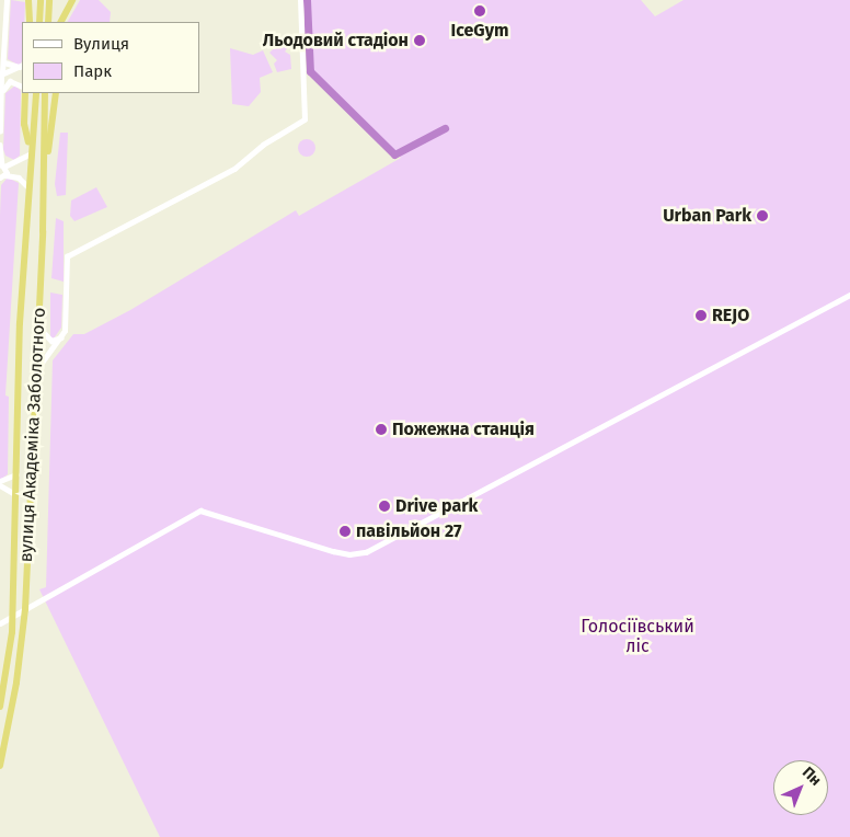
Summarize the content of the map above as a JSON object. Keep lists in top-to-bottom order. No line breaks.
{"streets":{"highway":["вулиця Академіка Заболотного"]},"parks":["Голосіївський ліс"],"places":["IceGym","Льодовий стадіон","Urban Park","REJO","Пожежна станція","Drive park","павільйон 27"],"legend":["Вулиця","Парк"],"north":"top right"}
